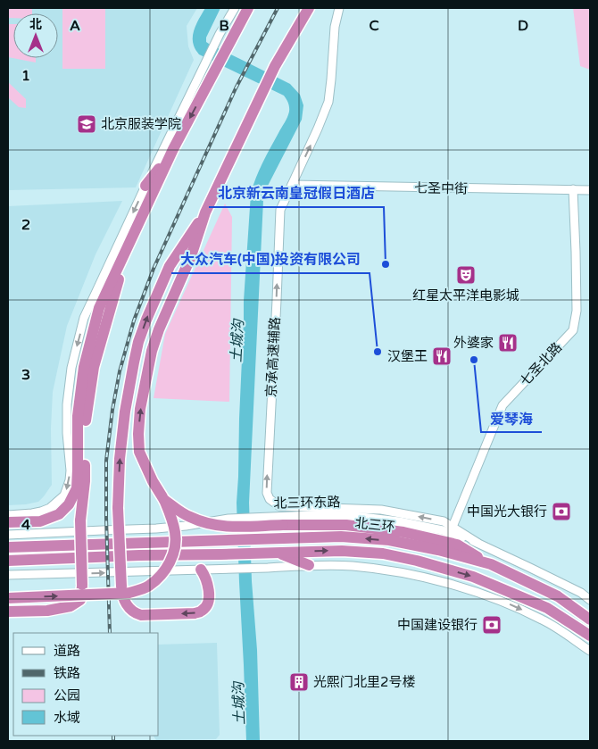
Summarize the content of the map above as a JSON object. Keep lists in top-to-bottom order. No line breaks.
{"streets":{"highway":["北三环"],"street":["七圣中街","京承高速辅路","七圣北路","北三环东路"]},"crossings":[["七圣中街","京承高速辅路"],["七圣中街","七圣北路"],["京承高速辅路","七圣北路"],["京承高速辅路","北三环东路"]],"water":["土城沟"],"places":{"school or university":["北京服装学院"],"other":["北京新云南皇冠假日酒店","大众汽车(中国)投资有限公司","爱琴海"],"theatre":["红星太平洋电影城"],"restaurant":["外婆家","汉堡王"],"bank":["中国光大银行","中国建设银行"],"building":["光熙门北里2号楼"]},"legend":["道路","铁路","公园","水域"],"north":"top","grid":{"columns":["A","B","C","D"],"rows":["1","2","3","4"]}}
